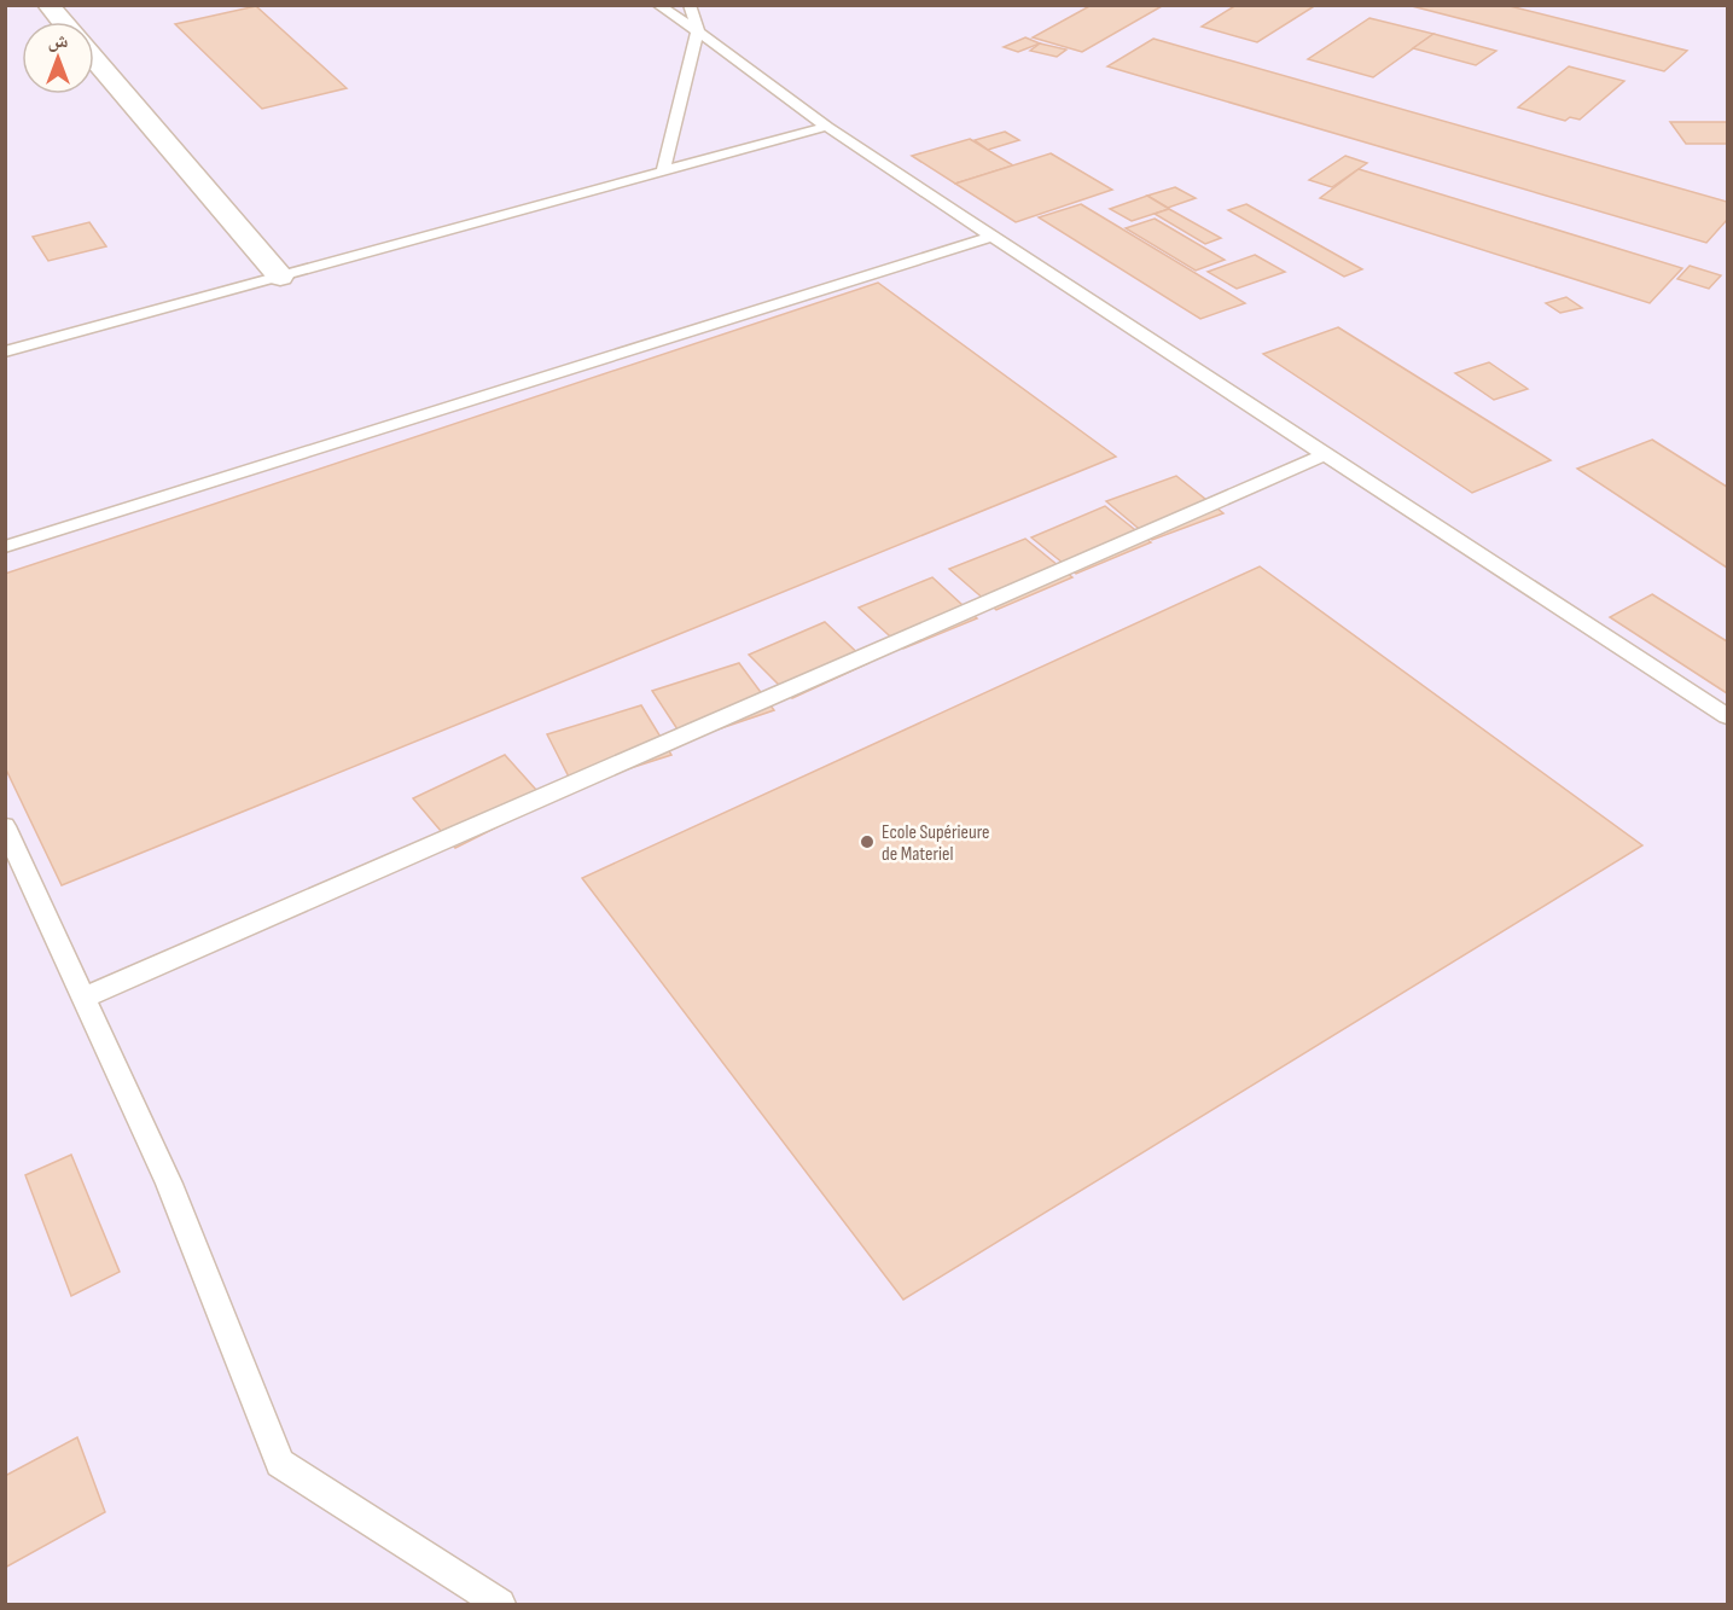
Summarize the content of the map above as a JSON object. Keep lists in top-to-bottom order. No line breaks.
{"places":["Ecole Supérieure de Materiel"],"north":"top"}
